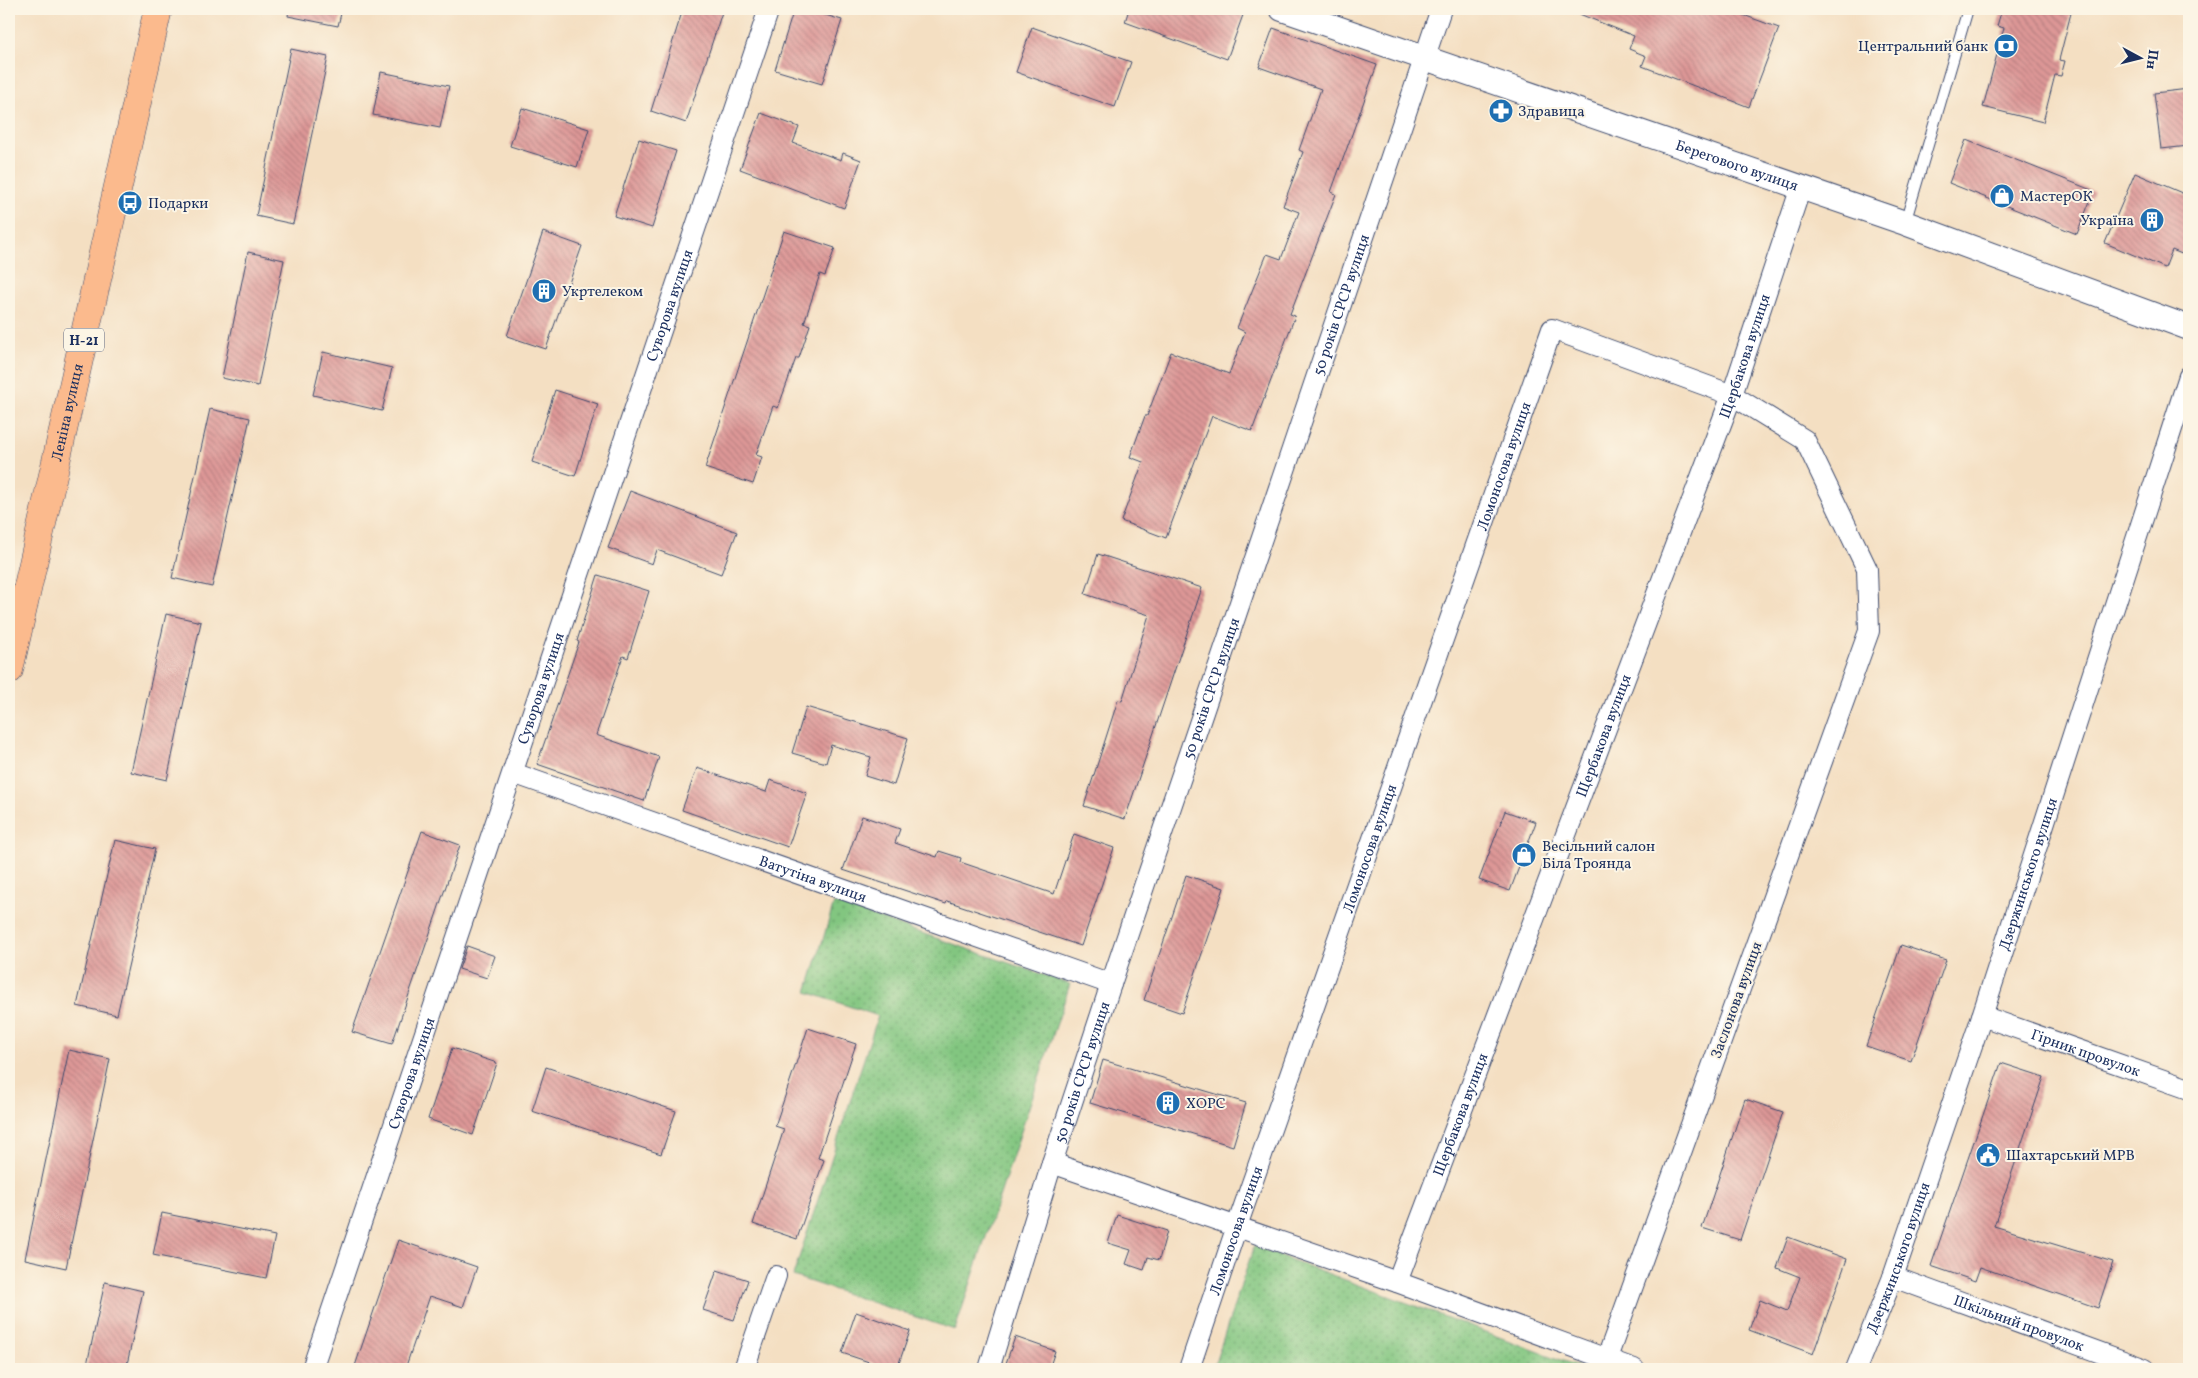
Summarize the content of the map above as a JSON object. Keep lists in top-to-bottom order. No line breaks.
{"streets":{"main road":["Н-21","Леніна вулиця"],"street":["Берегового вулиця","50 років СРСР вулиця","Суворова вулиця","Щербакова вулиця","Ломоносова вулиця","Дзержинського вулиця","Ватутіна вулиця","Заслонова вулиця","Гірник провулок","Шкільний провулок"]},"crossings":[["Берегового вулиця","50 років СРСР вулиця"],["Берегового вулиця","Щербакова вулиця"],["50 років СРСР вулиця","Ватутіна вулиця"],["Суворова вулиця","Ватутіна вулиця"],["Щербакова вулиця","Ломоносова вулиця"],["Щербакова вулиця","Заслонова вулиця"],["Ломоносова вулиця","Заслонова вулиця"],["Дзержинського вулиця","Гірник провулок"],["Дзержинського вулиця","Шкільний провулок"]],"places":{"bank":["Центральний банк"],"pharmacy":["Здравица"],"shop":["МастерОК","Весільний салон Біла Троянда"],"bus stop":["Подарки"],"building":["Україна","Укртелеком","ХОРС"],"public building":["Шахтарський МРВ"]},"north":"right"}
